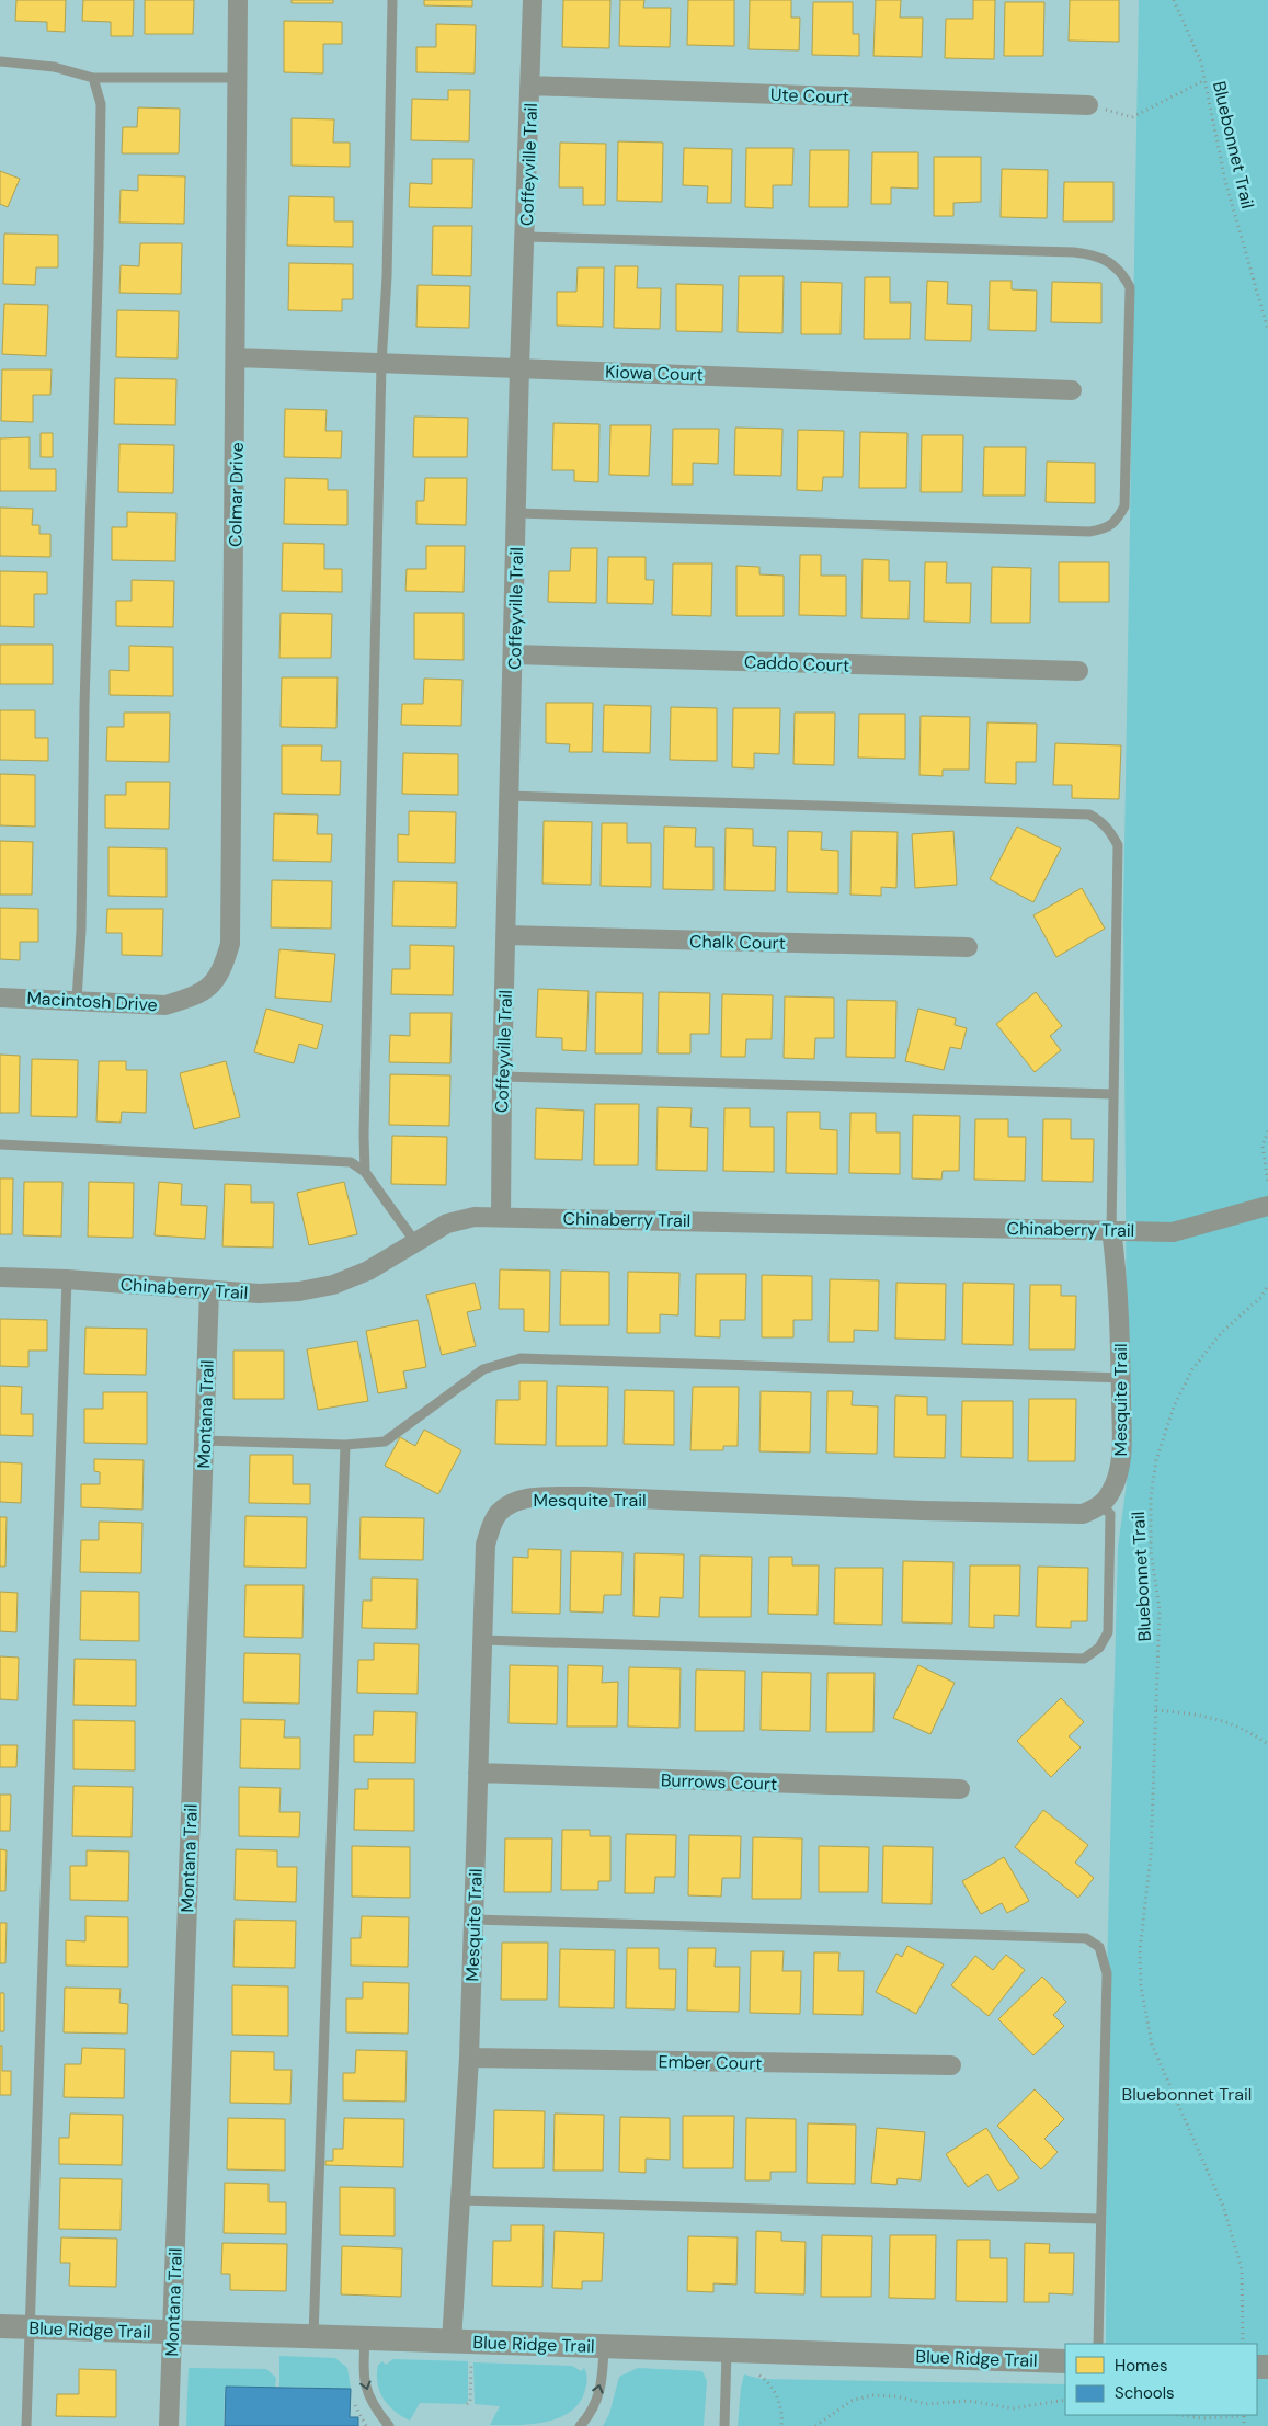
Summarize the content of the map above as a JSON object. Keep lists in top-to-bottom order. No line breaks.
{"streets":{"street":["Ute Court","Coffeyville Trail","Kiowa Court","Colmar Drive","Caddo Court","Chalk Court","Macintosh Drive","Chinaberry Trail","Mesquite Trail","Montana Trail","Burrows Court","Ember Court","Blue Ridge Trail"],"path":["Bluebonnet Trail"]},"crossings":[["Ute Court","Coffeyville Trail"],["Coffeyville Trail","Kiowa Court"],["Coffeyville Trail","Caddo Court"],["Coffeyville Trail","Chalk Court"],["Coffeyville Trail","Chinaberry Trail"],["Kiowa Court","Colmar Drive"],["Colmar Drive","Macintosh Drive"],["Chinaberry Trail","Mesquite Trail"],["Chinaberry Trail","Montana Trail"],["Mesquite Trail","Burrows Court"],["Mesquite Trail","Ember Court"],["Mesquite Trail","Blue Ridge Trail"],["Montana Trail","Blue Ridge Trail"]],"parks":["Bluebonnet Trail"],"legend":["Homes","Schools"]}
